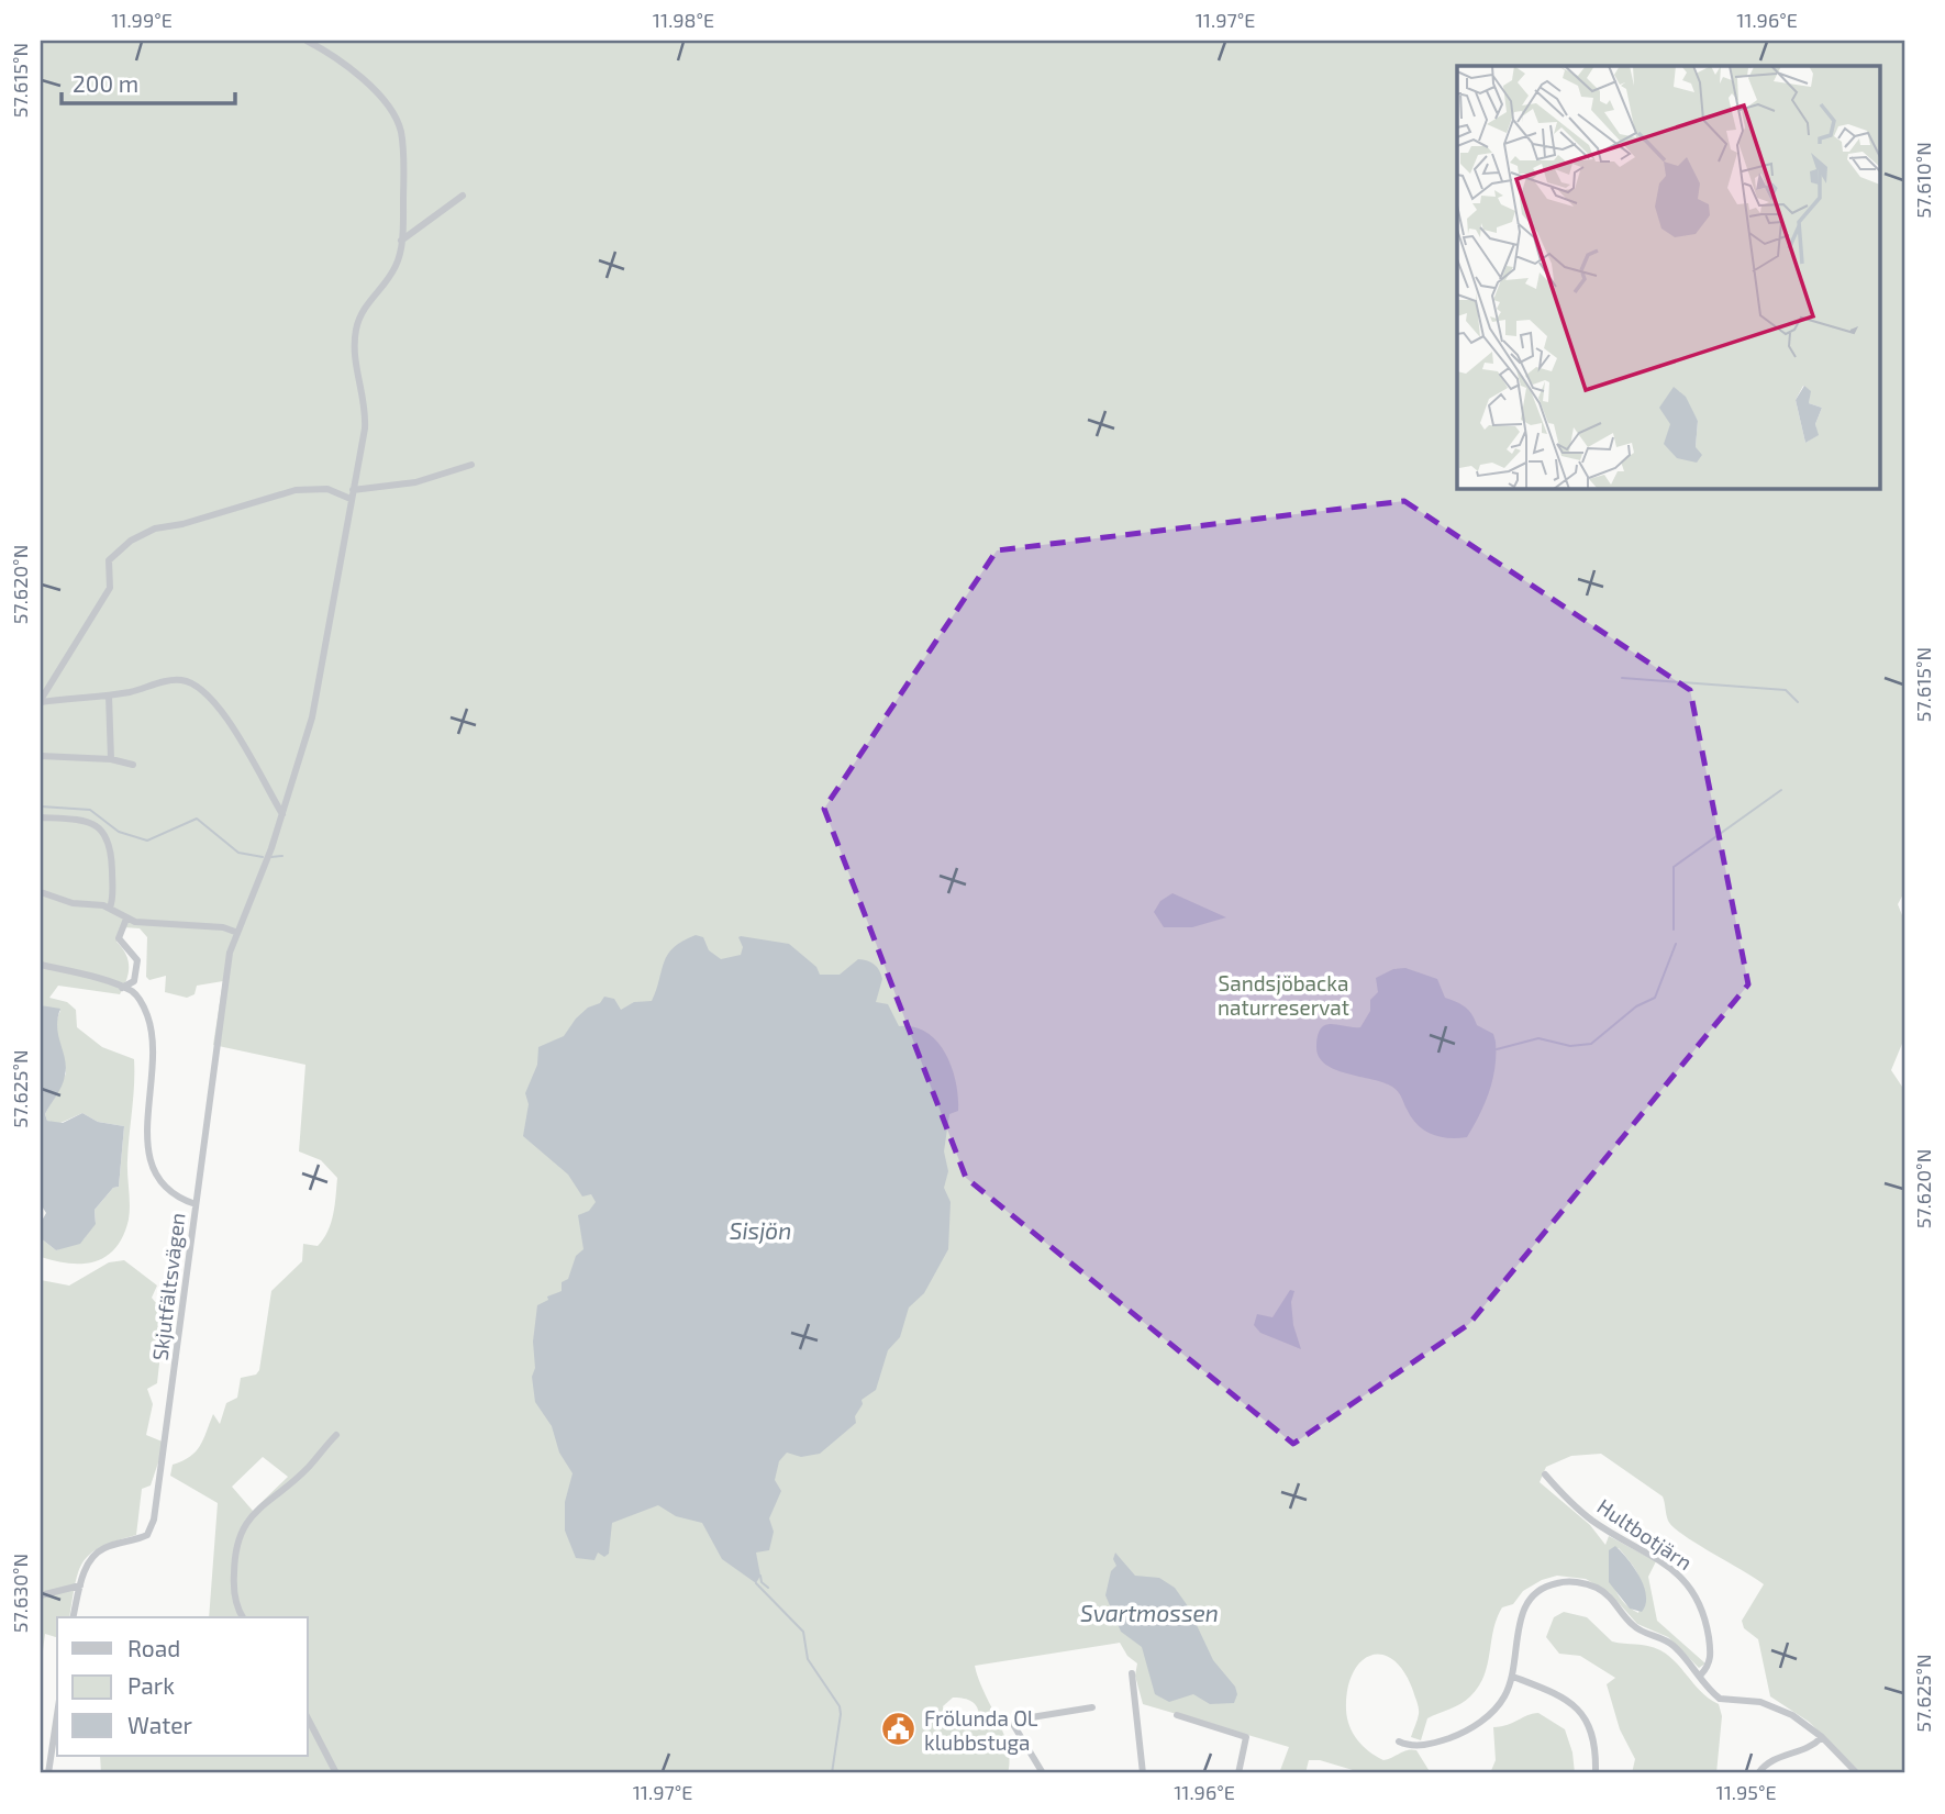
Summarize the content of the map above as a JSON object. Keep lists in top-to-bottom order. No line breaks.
{"streets":{"street":["Skjutfältsvägen","Hultbotjärn"]},"water":["Sisjön","Svartmossen"],"parks":["Sandsjöbacka naturreservat"],"places":{"public building":["Frölunda OL klubbstuga"]},"legend":["Road","Park","Water"],"scale_bar":"200 m","coordinates":["11.99°E","11.98°E","11.97°E","11.96°E","57.615°N","57.610°N","57.620°N","57.625°N","57.630°N","11.95°E"]}
